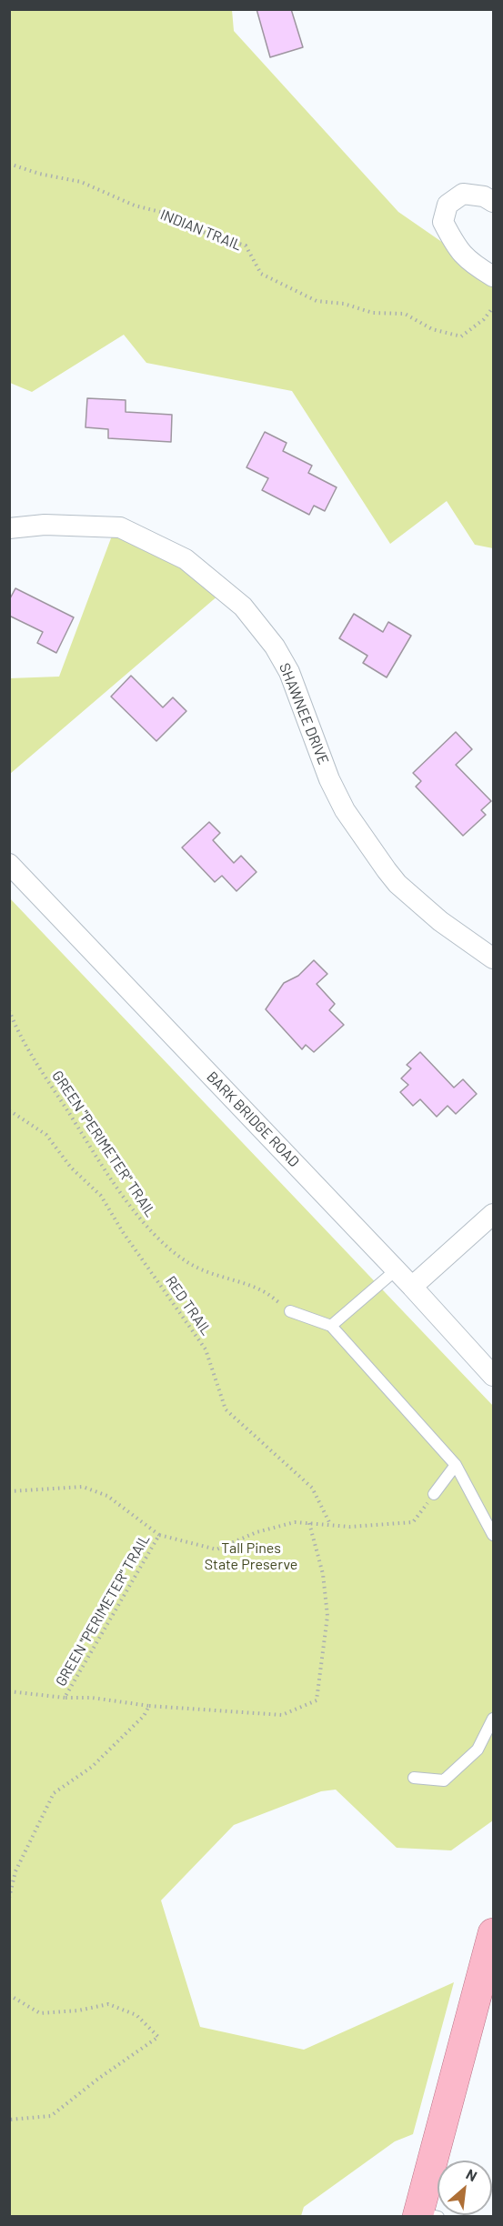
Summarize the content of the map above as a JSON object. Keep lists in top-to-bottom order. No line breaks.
{"streets":{"street":["SHAWNEE DRIVE","BARK BRIDGE ROAD"],"path":["INDIAN TRAIL","GREEN \"PERIMETER\" TRAIL","RED TRAIL"]},"crossings":[["GREEN \"PERIMETER\" TRAIL","RED TRAIL"]],"parks":["Tall Pines State Preserve"],"north":"top right"}
